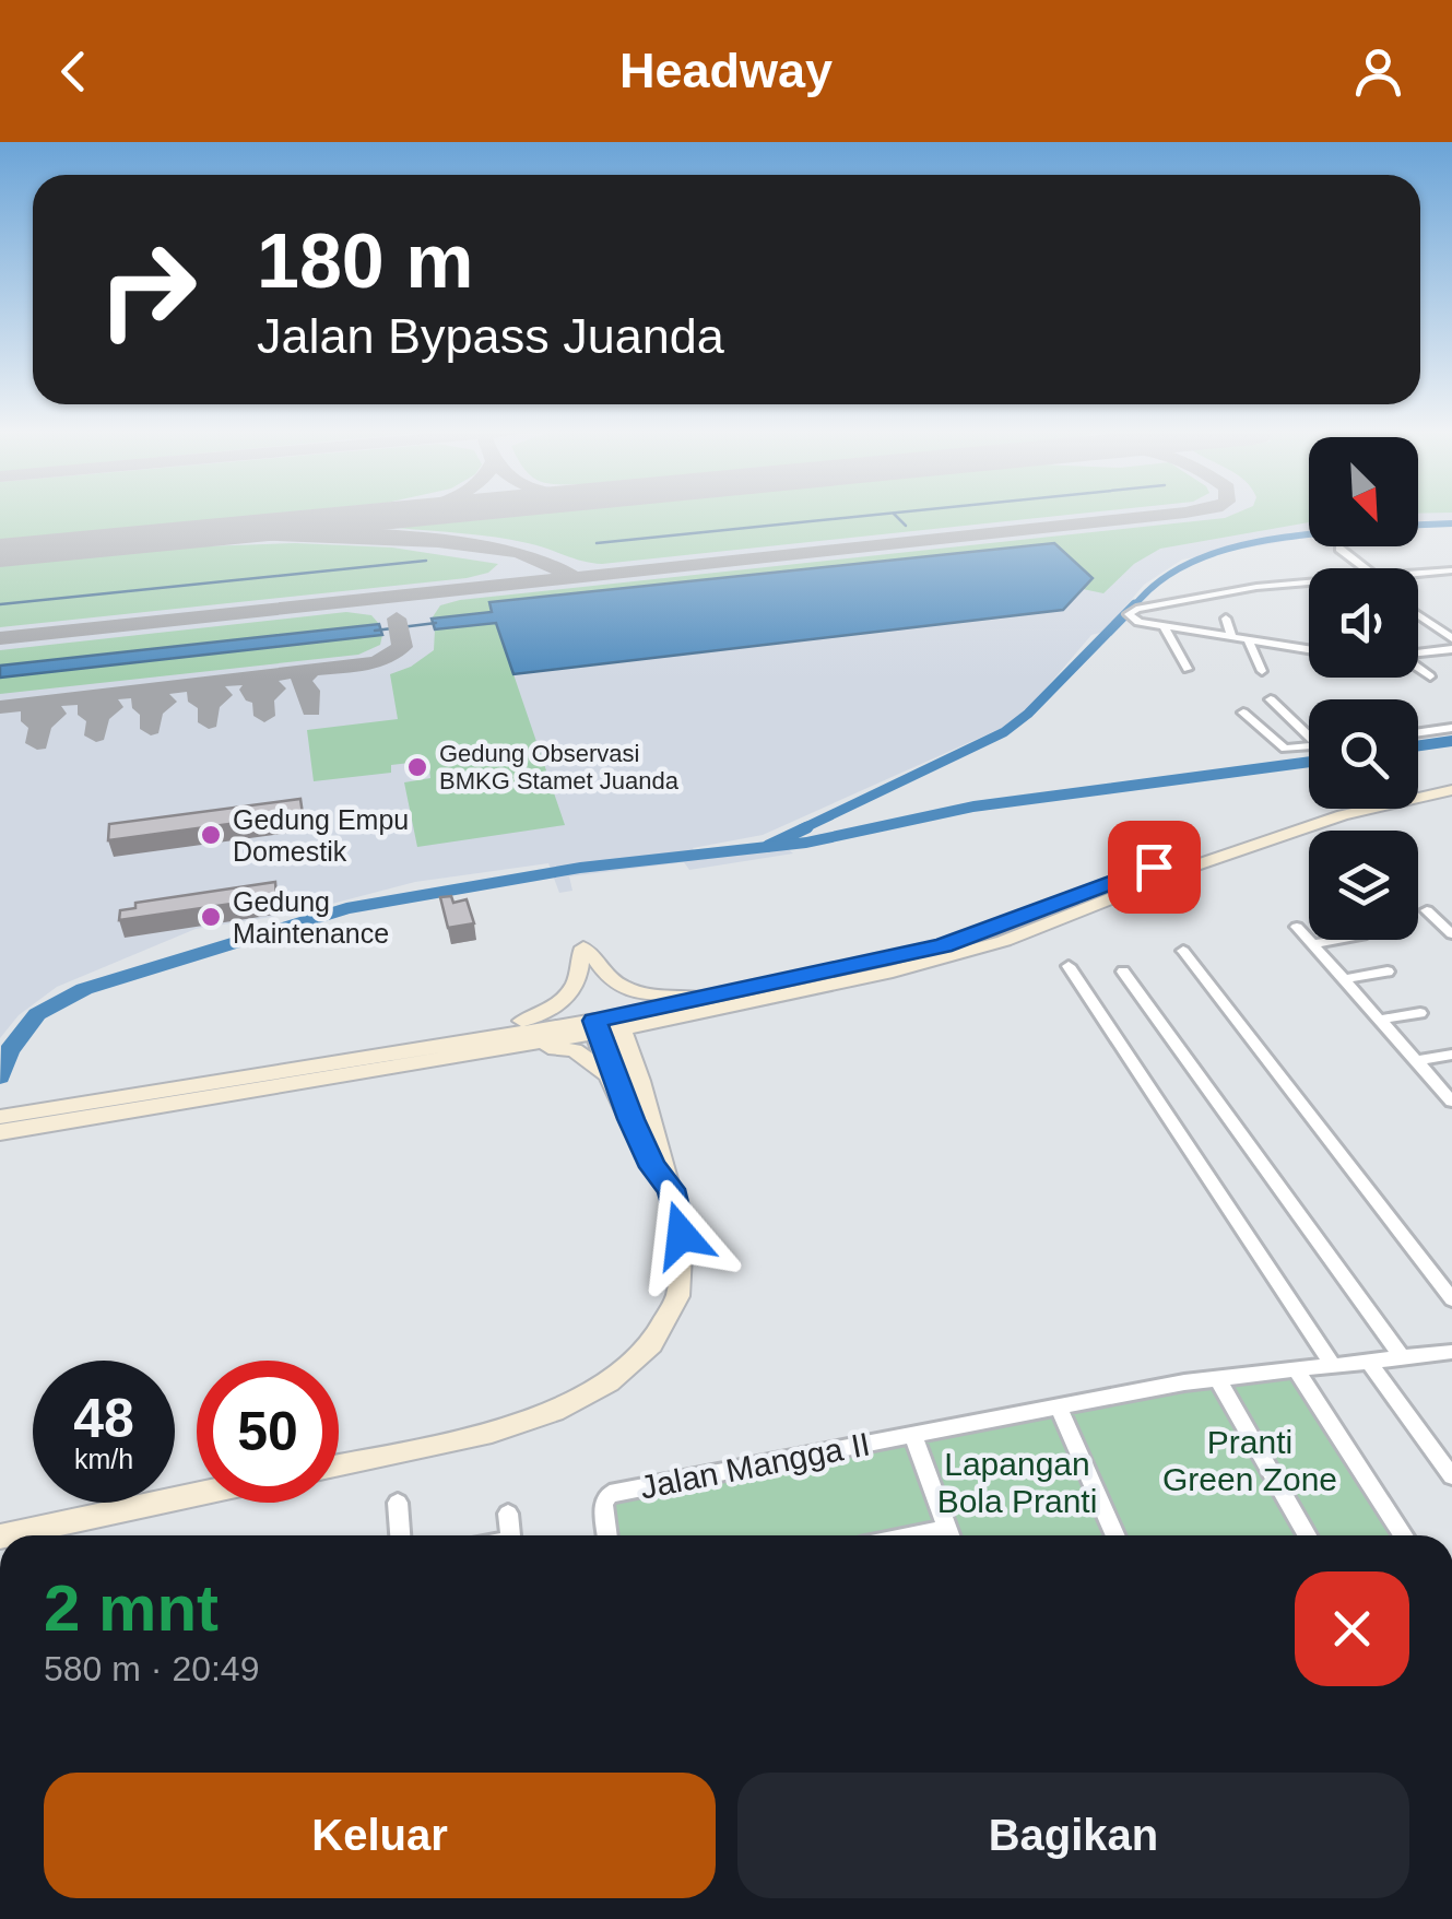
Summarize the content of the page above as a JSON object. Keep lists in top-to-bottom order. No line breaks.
{"streets":{"street":["Jalan Mangga II"]},"parks":["Pranti Green Zone","Lapangan Bola Pranti"],"places":["Gedung Observasi BMKG Stamet Juanda","Gedung Empu Domestik","Gedung Maintenance"],"north":"bottom right","page":{"header":"Headway","turn":["180 m","Jalan Bypass Juanda"],"speed":"48 km/h","limit":"50","heading":["2 mnt","580 m · 20:49"],"buttons":["Keluar","Bagikan"]}}
